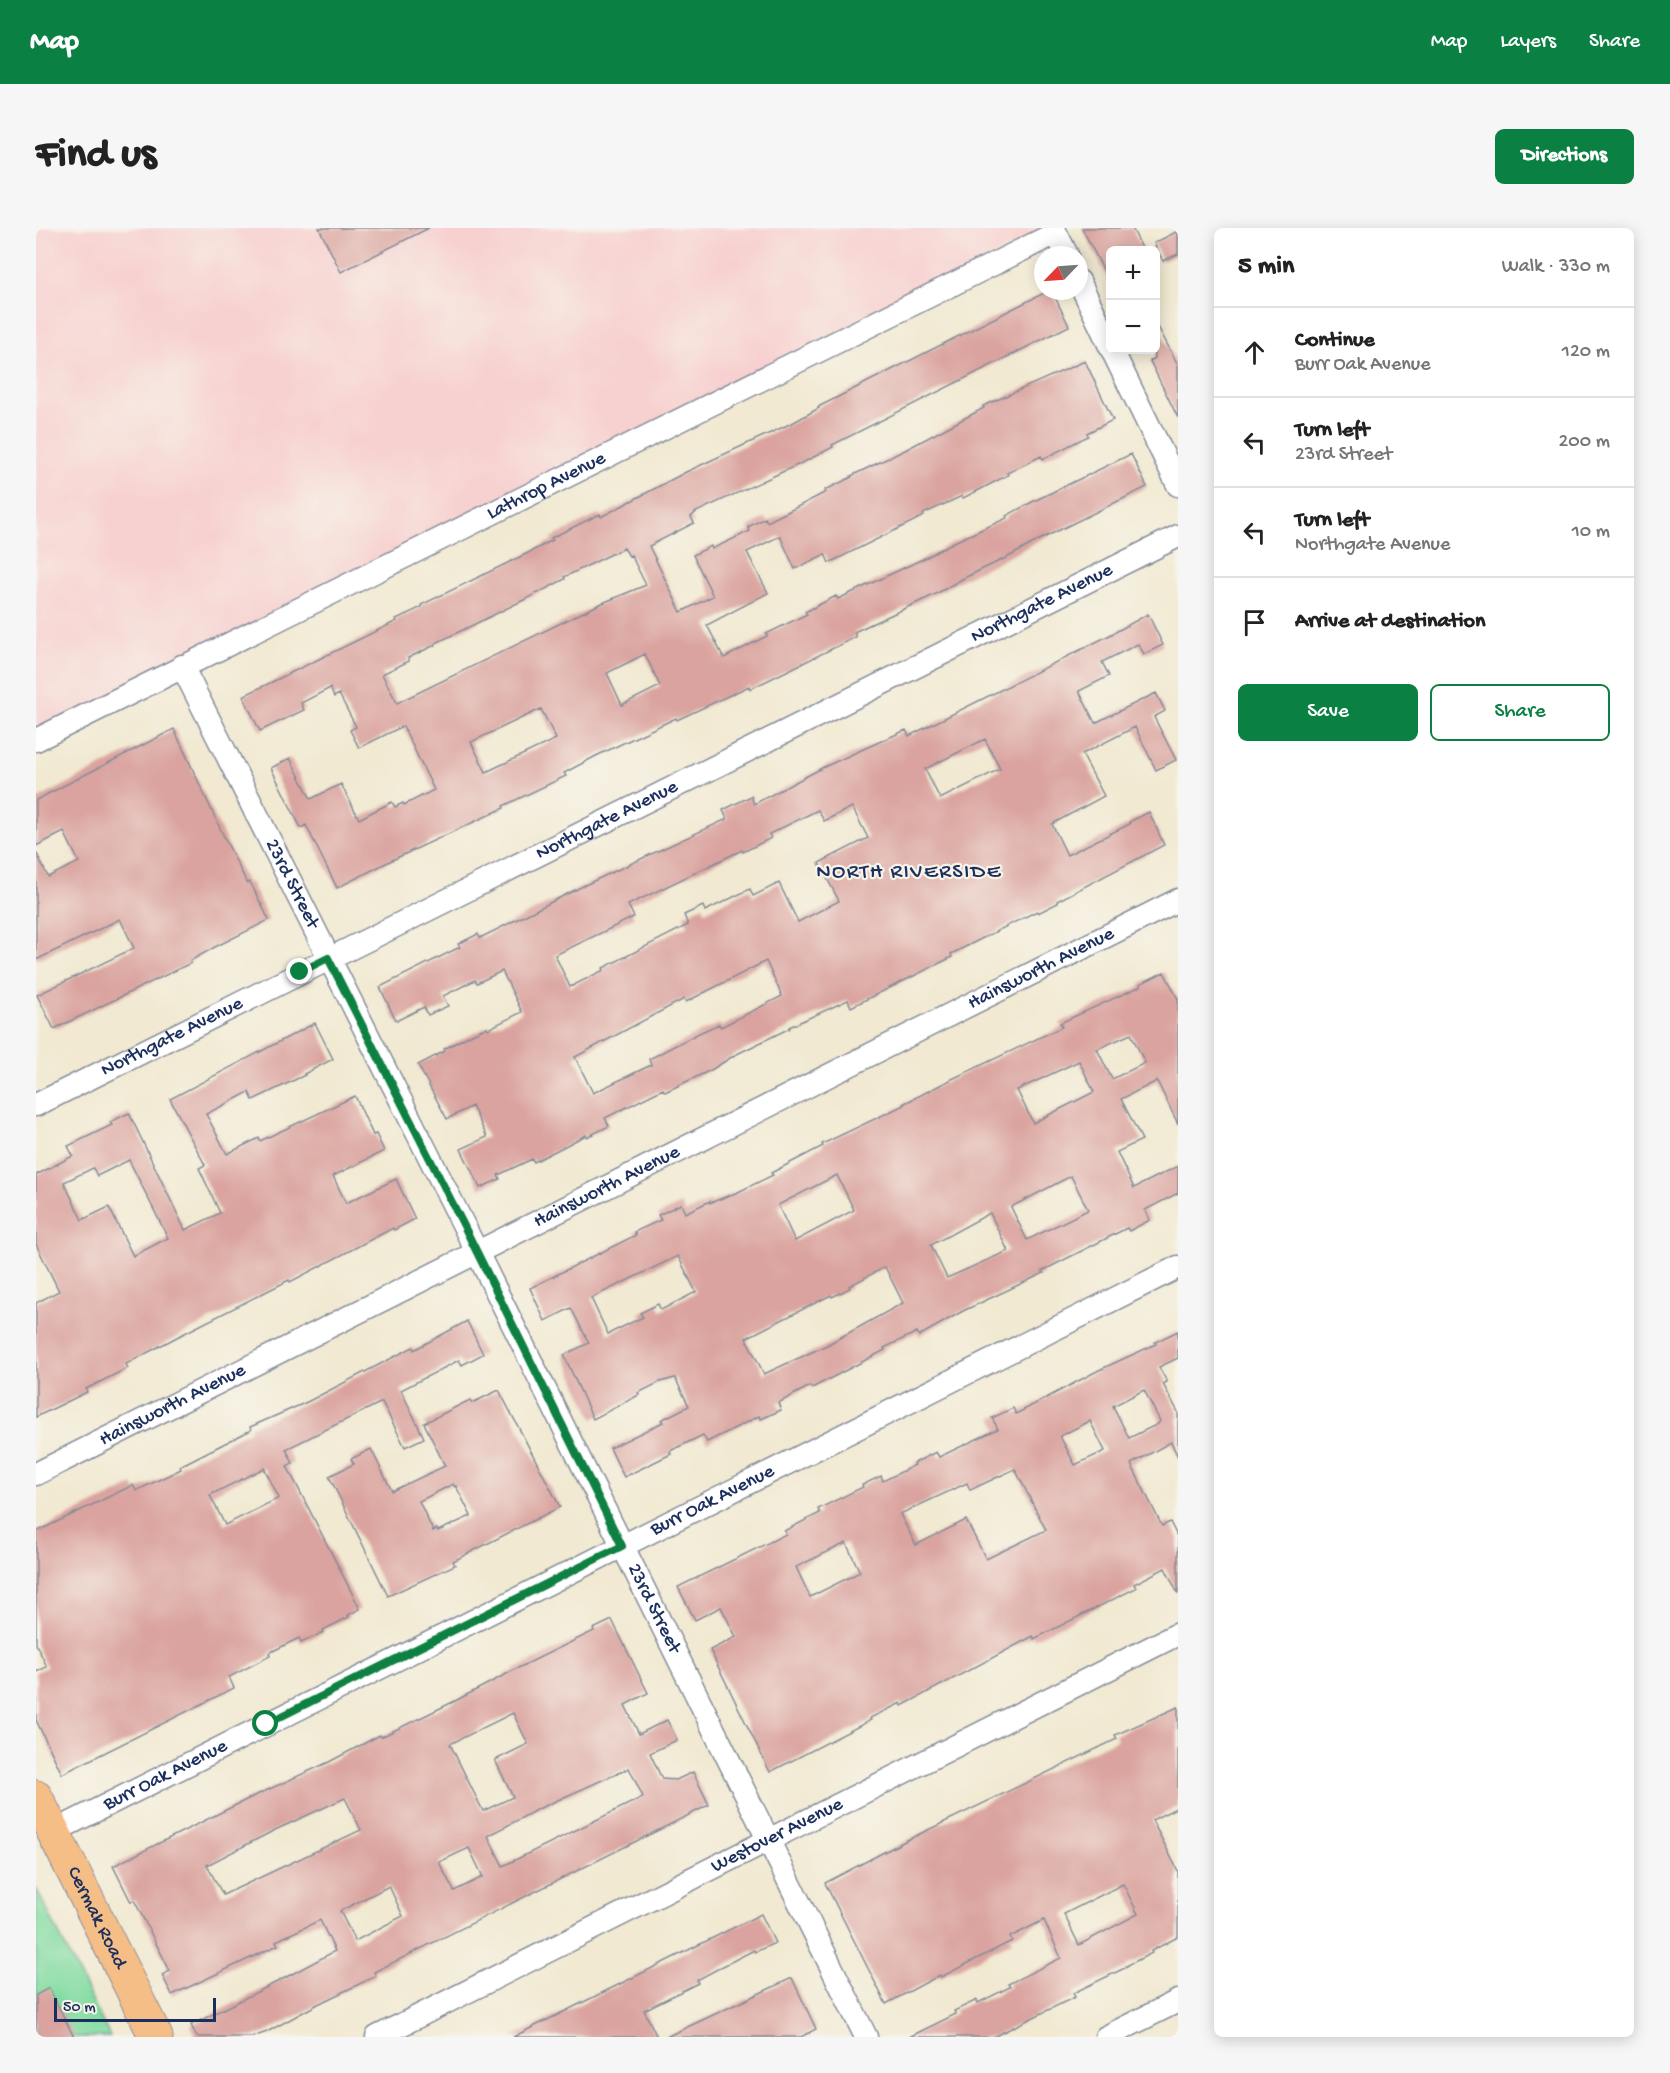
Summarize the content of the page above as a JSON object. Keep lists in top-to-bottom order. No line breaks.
{"streets":{"main road":["Cermak Road"],"street":["Lathrop Avenue","Northgate Avenue","23rd Street","Hainsworth Avenue","Burr Oak Avenue","Westover Avenue"]},"crossings":[["Lathrop Avenue","23rd Street"],["Northgate Avenue","23rd Street"],["23rd Street","Hainsworth Avenue"],["23rd Street","Burr Oak Avenue"],["23rd Street","Westover Avenue"],["Burr Oak Avenue","Cermak Road"]],"districts":["NORTH RIVERSIDE"],"scale_bar":"50 m","north":"bottom left","page":{"header":"Map","nav":["Map","Layers","Share"],"buttons":["Directions",["Save","Share"]],"title":"Find us","heading":["5 min","Walk · 330 m"],"map_buttons":["+","−"],"list":[["Continue","Burr Oak Avenue","120 m"],["Turn left","23rd Street","200 m"],["Turn left","Northgate Avenue","10 m"],"Arrive at destination"],"scale":"50 m"}}
